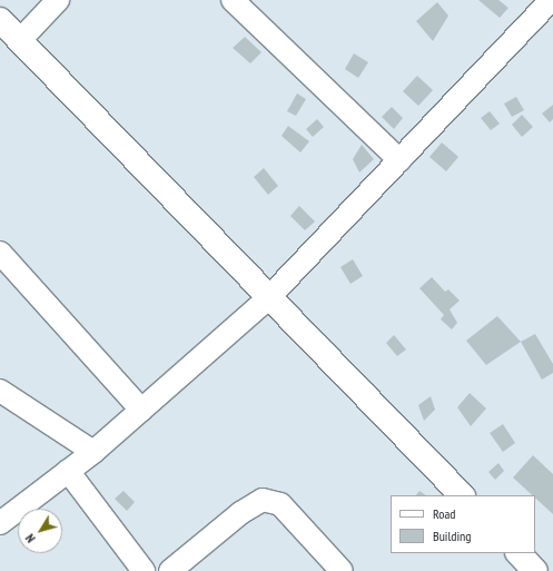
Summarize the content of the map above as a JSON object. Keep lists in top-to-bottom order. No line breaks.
{"legend":["Road","Building"],"north":"bottom left"}
